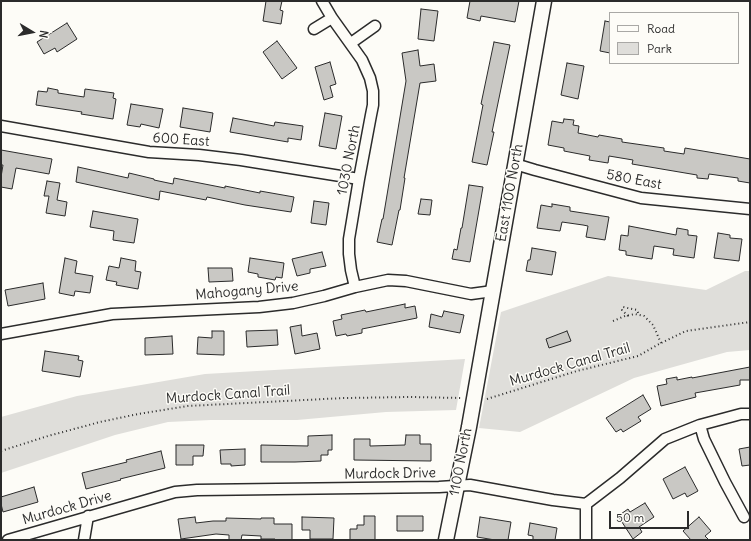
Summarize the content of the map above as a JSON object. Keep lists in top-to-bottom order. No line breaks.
{"streets":{"street":["600 East","1030 North","580 East","East 1100 North","Mahogany Drive","1100 North","Murdock Drive"],"path":["Murdock Canal Trail"]},"crossings":[["600 East","1030 North"],["1030 North","Mahogany Drive"],["580 East","East 1100 North"],["East 1100 North","Mahogany Drive"],["East 1100 North","1100 North"],["1100 North","Murdock Drive"]],"legend":["Road","Park"],"scale_bar":"50 m","north":"right"}
